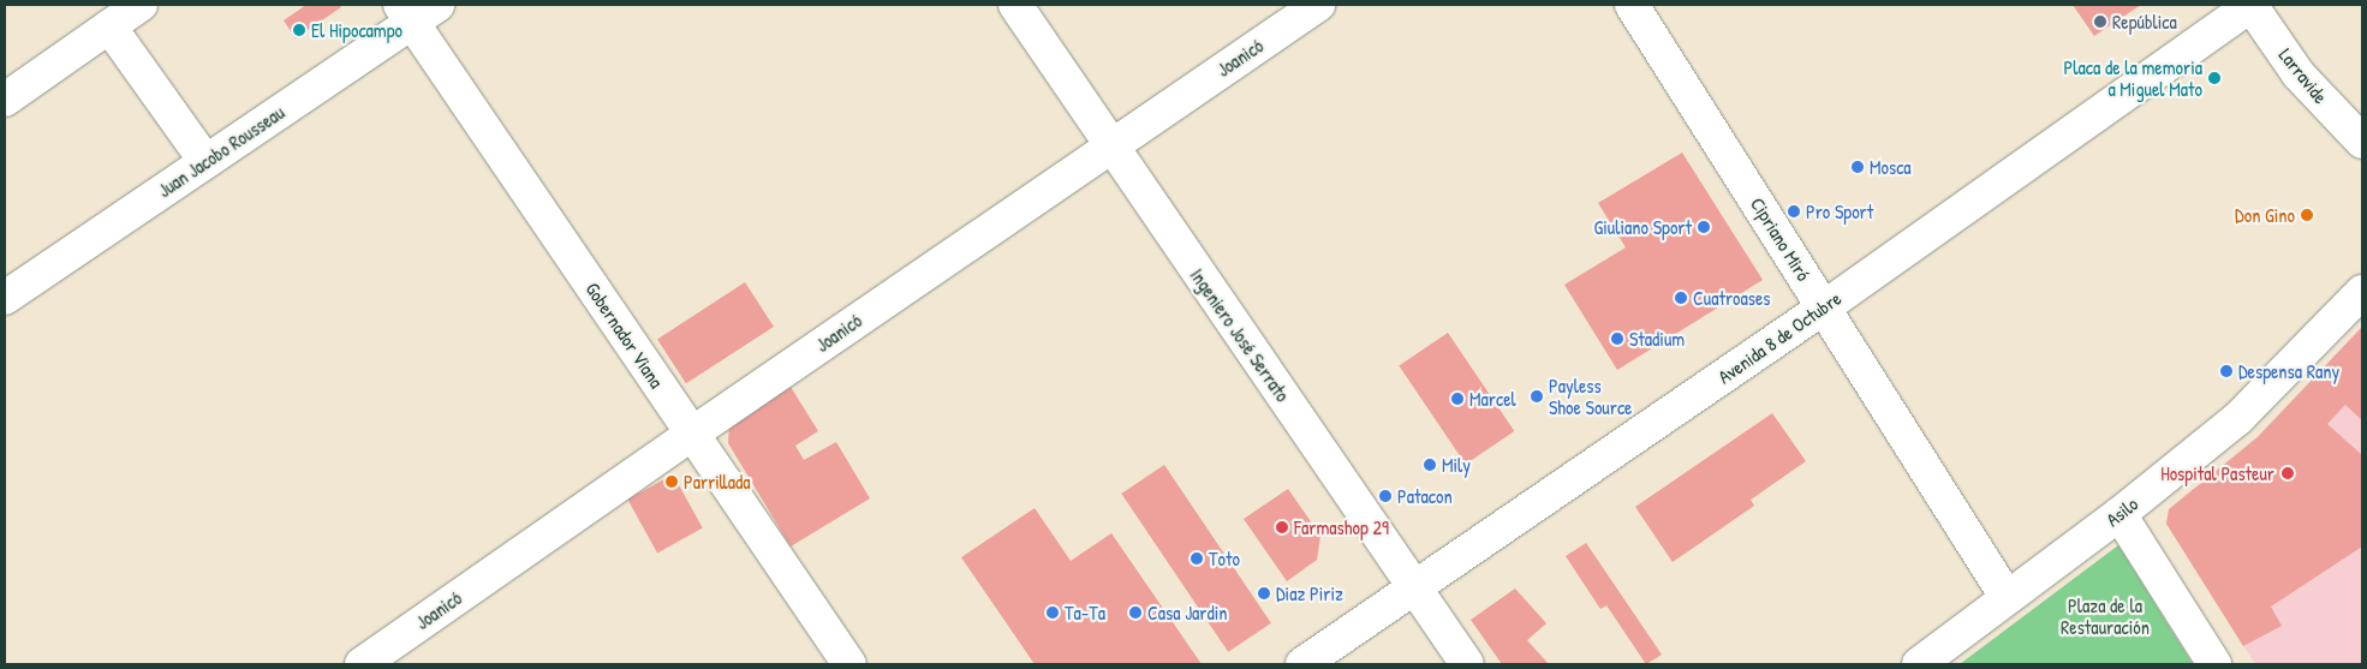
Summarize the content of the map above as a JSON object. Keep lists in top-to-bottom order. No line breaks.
{"streets":{"street":["Joanicó","Larravide","Juan Jacobo Rousseau","Cipriano Miró","Gobernador Viana","Ingeniero José Serrato","Avenida 8 de Octubre","Asilo"]},"crossings":[["Joanicó","Gobernador Viana"],["Joanicó","Ingeniero José Serrato"],["Larravide","Avenida 8 de Octubre"],["Juan Jacobo Rousseau","Gobernador Viana"],["Cipriano Miró","Avenida 8 de Octubre"],["Cipriano Miró","Asilo"],["Ingeniero José Serrato","Avenida 8 de Octubre"]],"parks":["Plaza de la Restauración"],"places":["República","El Hipocampo","Placa de la memoria a Miguel Mato","Mosca","Pro Sport","Don Gino","Giuliano Sport","Cuatroases","Stadium","Despensa Rany","Payless Shoe Source","Marcel","Mily","Hospital Pasteur","Parrillada","Patacon","Farmashop 29","Toto","Diaz Piriz","Ta-Ta","Casa Jardin"]}
